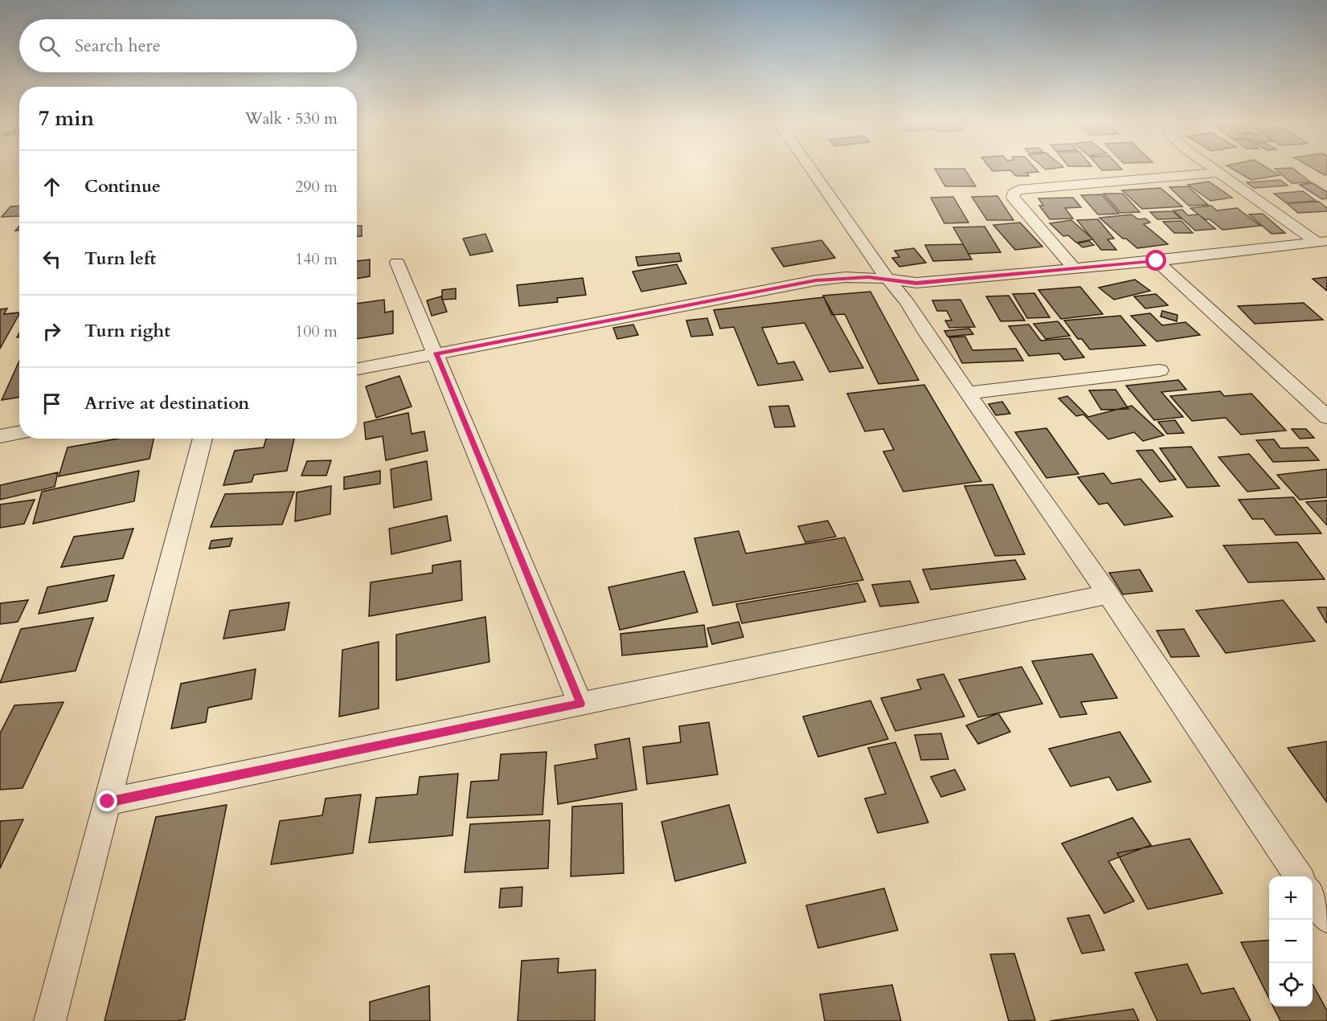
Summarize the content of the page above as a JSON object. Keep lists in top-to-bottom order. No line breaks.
{"page":{"search":"Search here","heading":["7 min","Walk · 530 m"],"list":[["Continue","290 m"],["Turn left","140 m"],["Turn right","100 m"],"Arrive at destination"],"map_buttons":["+","−"]}}
